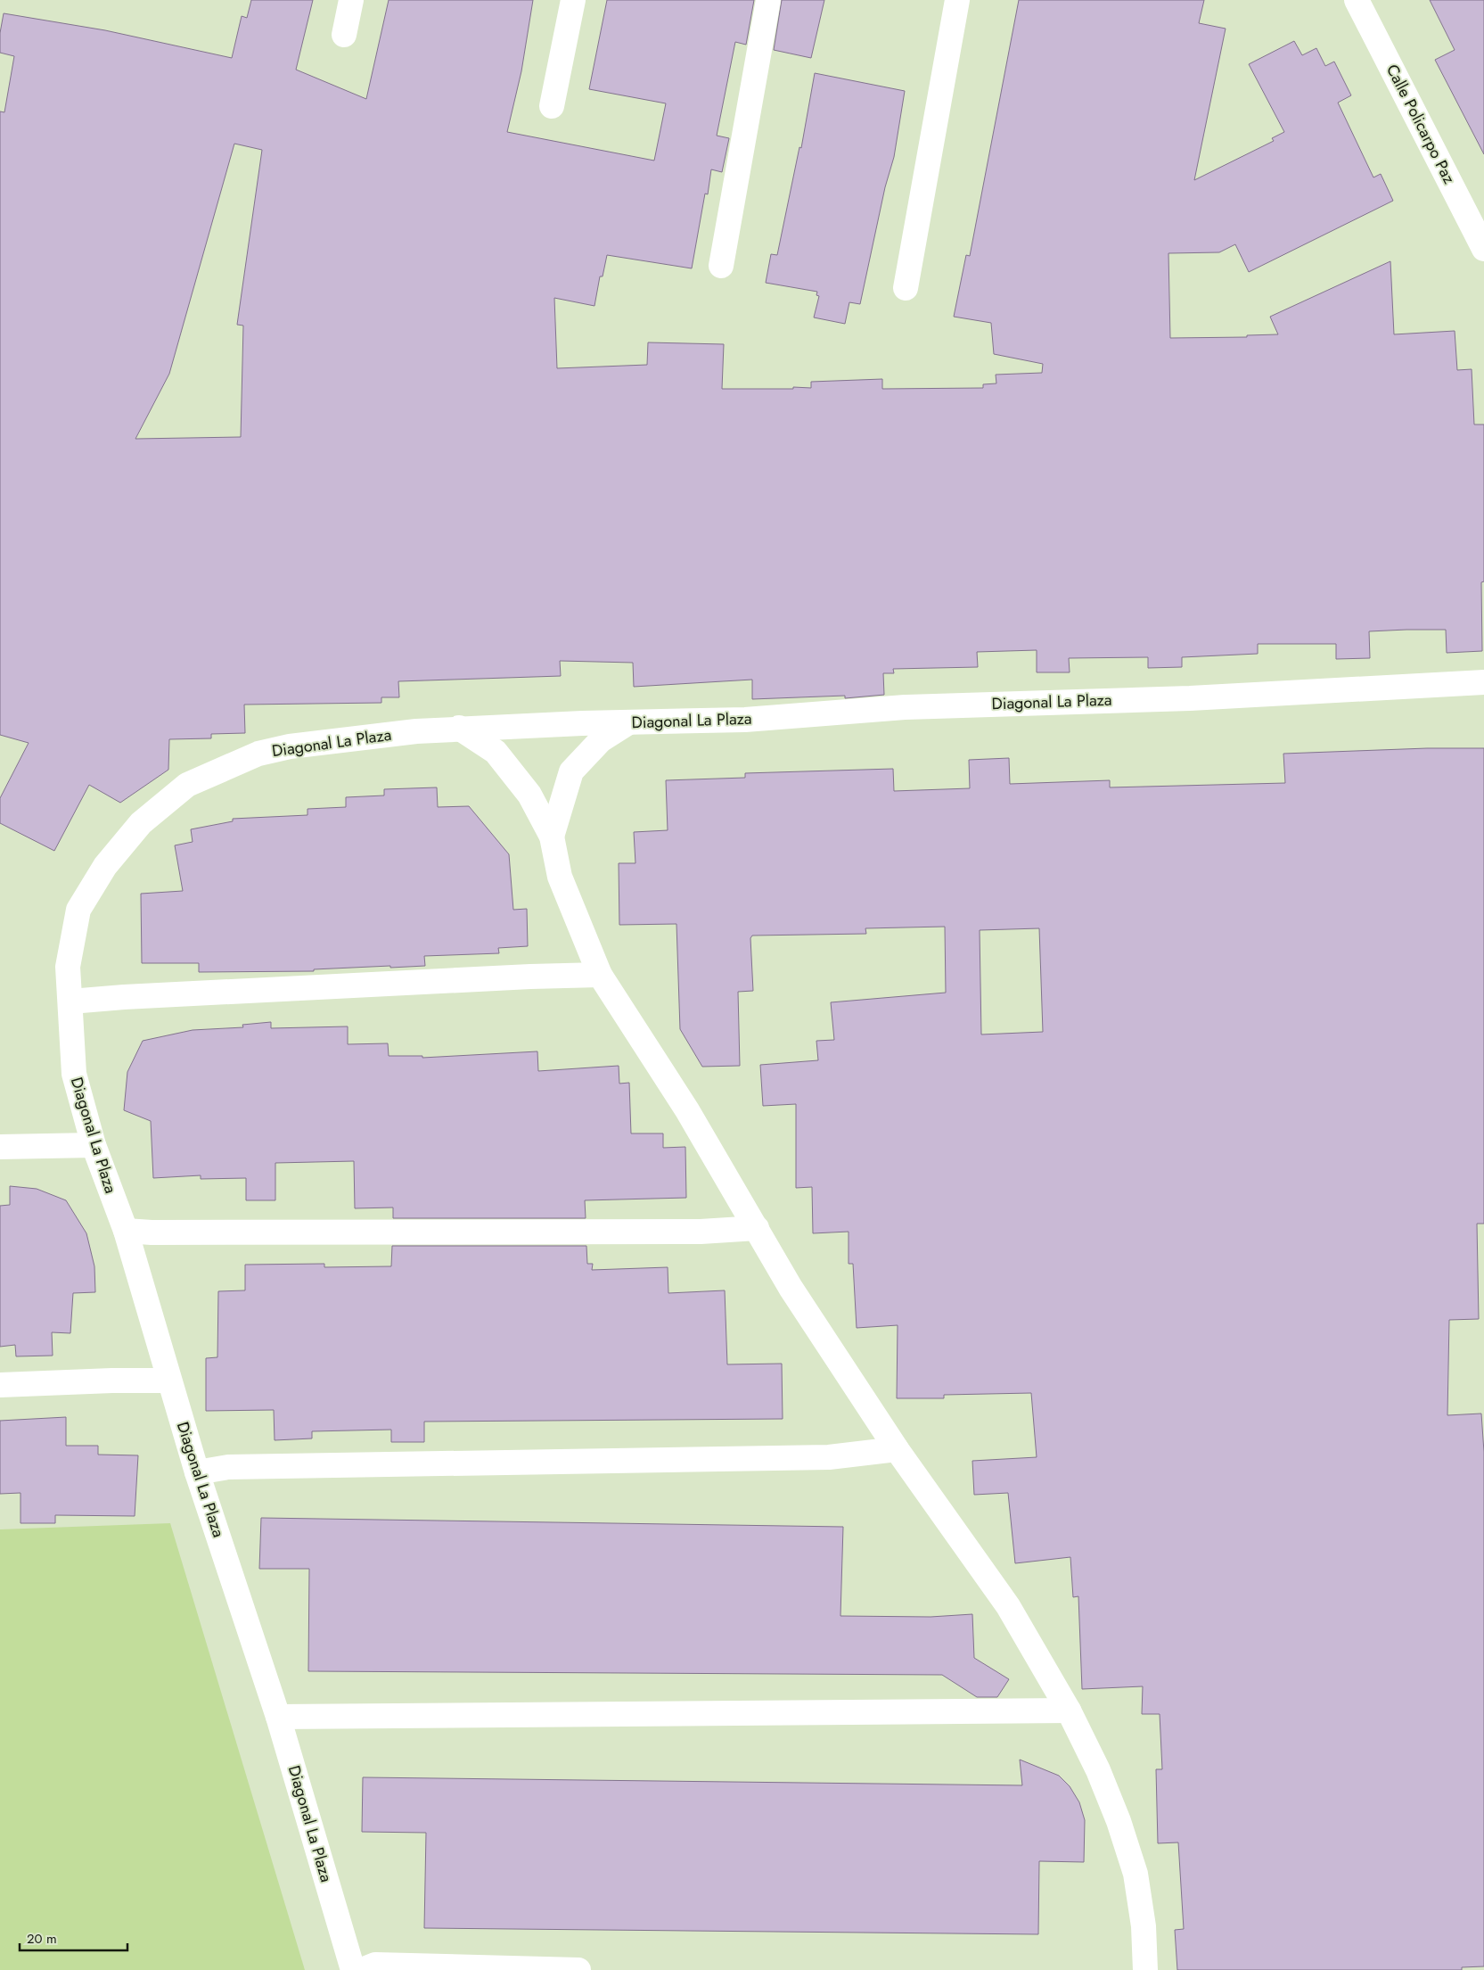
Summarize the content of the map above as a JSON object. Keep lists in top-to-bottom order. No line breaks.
{"streets":{"street":["Calle Policarpo Paz","Diagonal La Plaza"]},"scale_bar":"20 m"}
